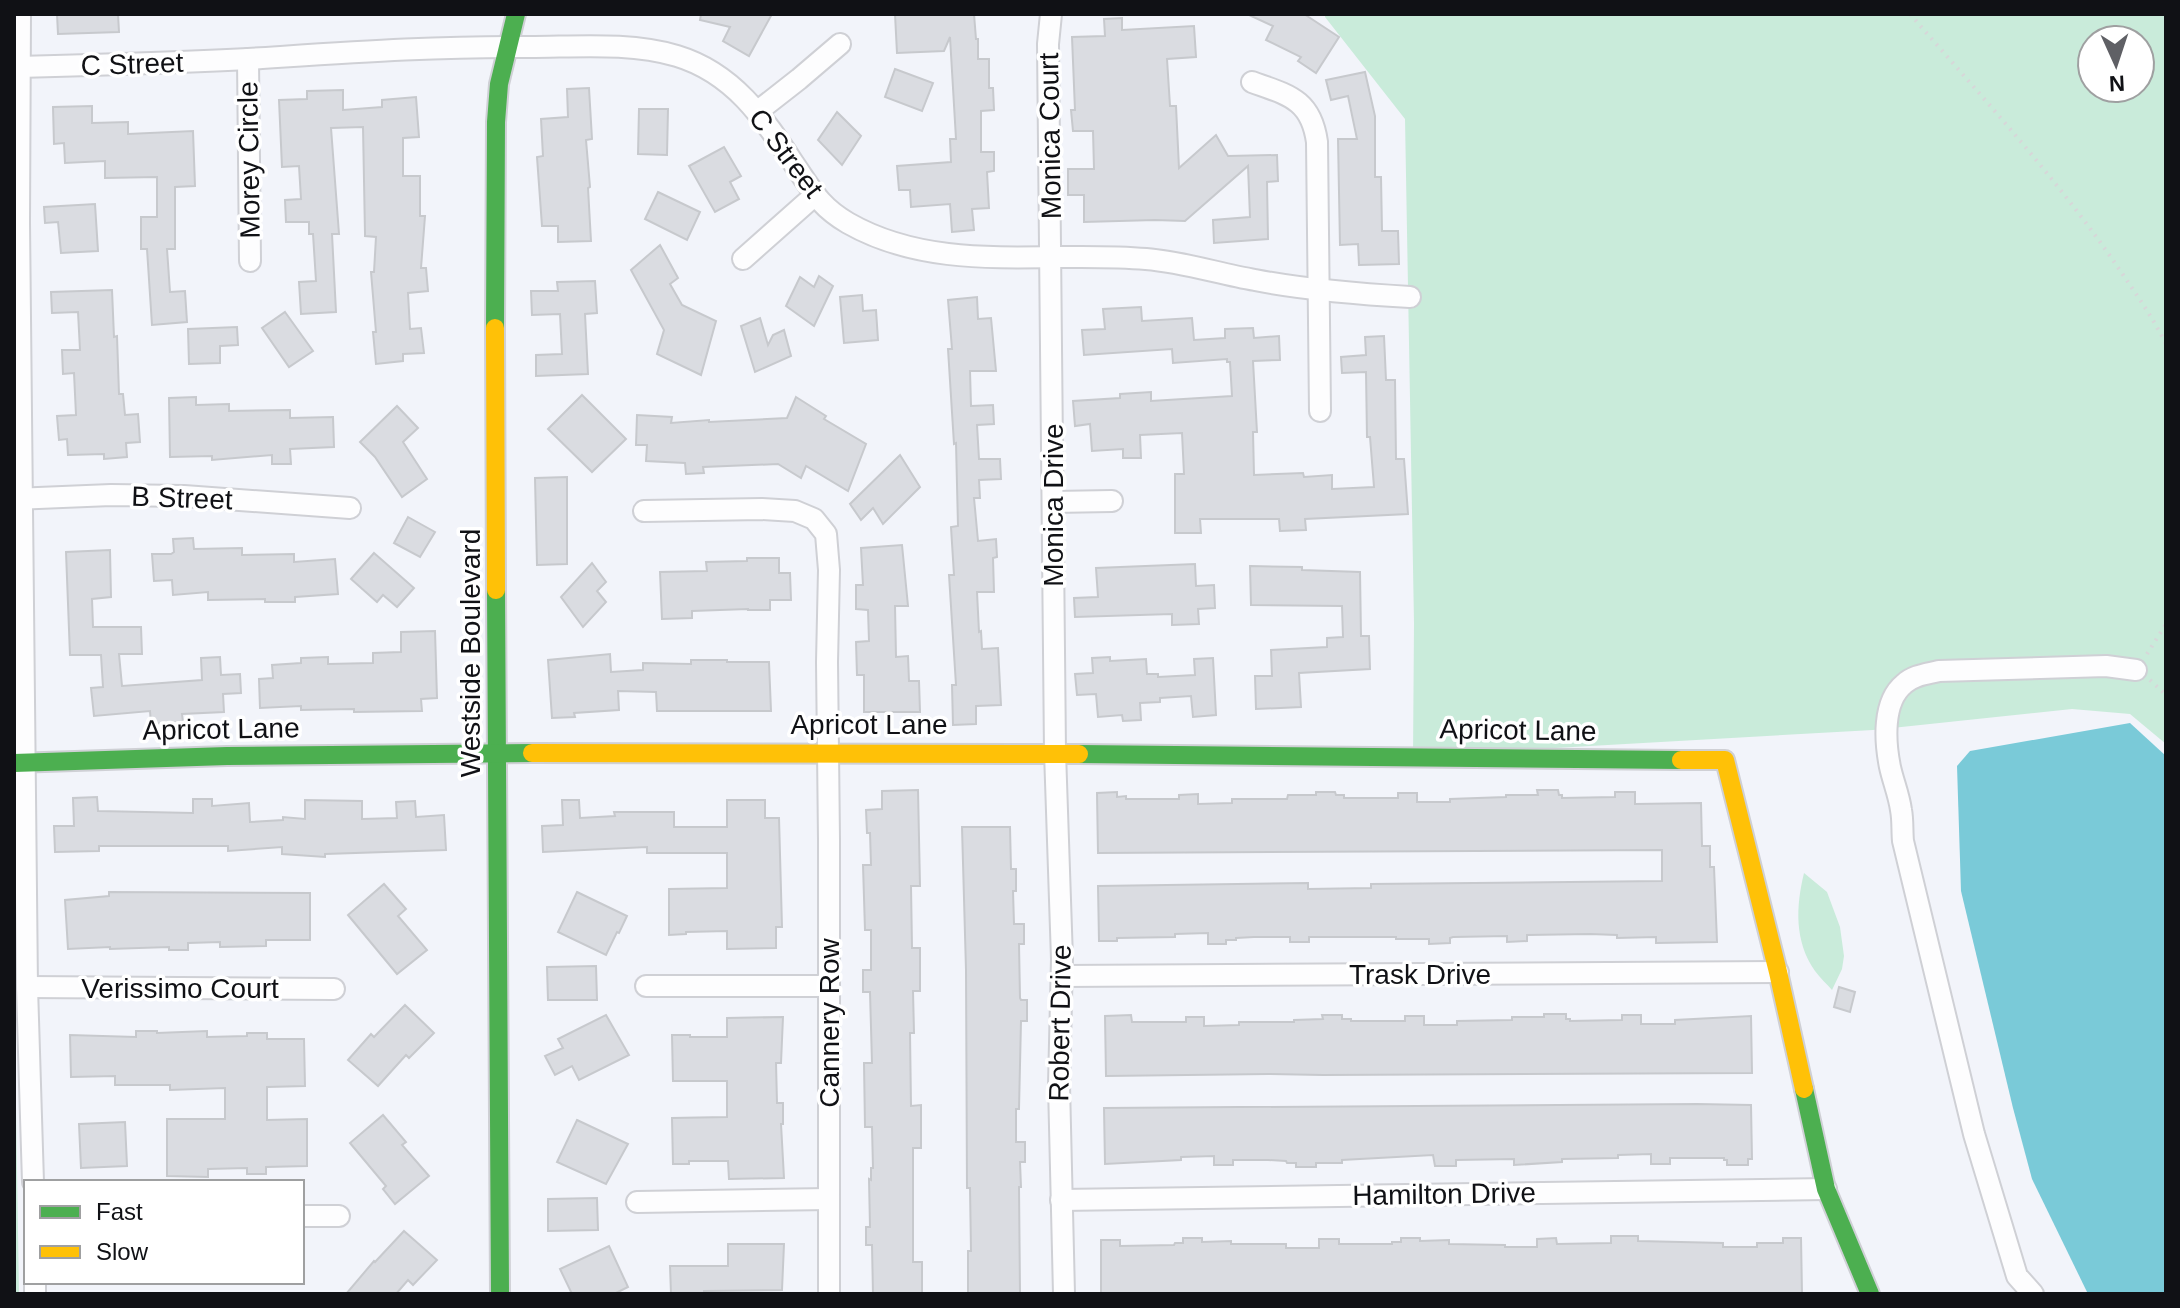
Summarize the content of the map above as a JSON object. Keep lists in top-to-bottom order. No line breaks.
{"streets":{"street":["C Street","Monica Court","Morey Circle","B Street","Monica Drive","Westside Boulevard","Apricot Lane","Trask Drive","Verissimo Court","Cannery Row","Robert Drive","Hamilton Drive"]},"crossings":[["C Street","Monica Court"],["C Street","Morey Circle"],["C Street","Monica Drive"],["C Street","Westside Boulevard"],["Monica Court","Monica Drive"],["Monica Drive","Apricot Lane"],["Monica Drive","Robert Drive"],["Westside Boulevard","Apricot Lane"],["Apricot Lane","Trask Drive"],["Apricot Lane","Cannery Row"],["Apricot Lane","Robert Drive"],["Trask Drive","Robert Drive"],["Robert Drive","Hamilton Drive"]],"legend":["Fast","Slow"],"north":"bottom"}
